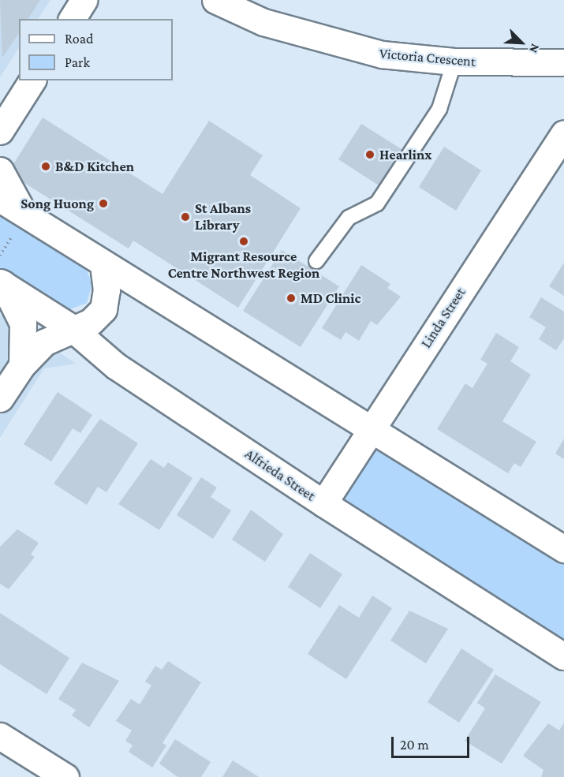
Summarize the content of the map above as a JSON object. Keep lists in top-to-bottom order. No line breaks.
{"streets":{"street":["Victoria Crescent","Linda Street","Alfrieda Street"]},"crossings":[["Linda Street","Alfrieda Street"]],"places":["Hearlinx","B&D Kitchen","Song Huong","St Albans Library","Migrant Resource Centre Northwest Region","MD Clinic"],"legend":["Road","Park"],"scale_bar":"20 m","north":"bottom right"}
